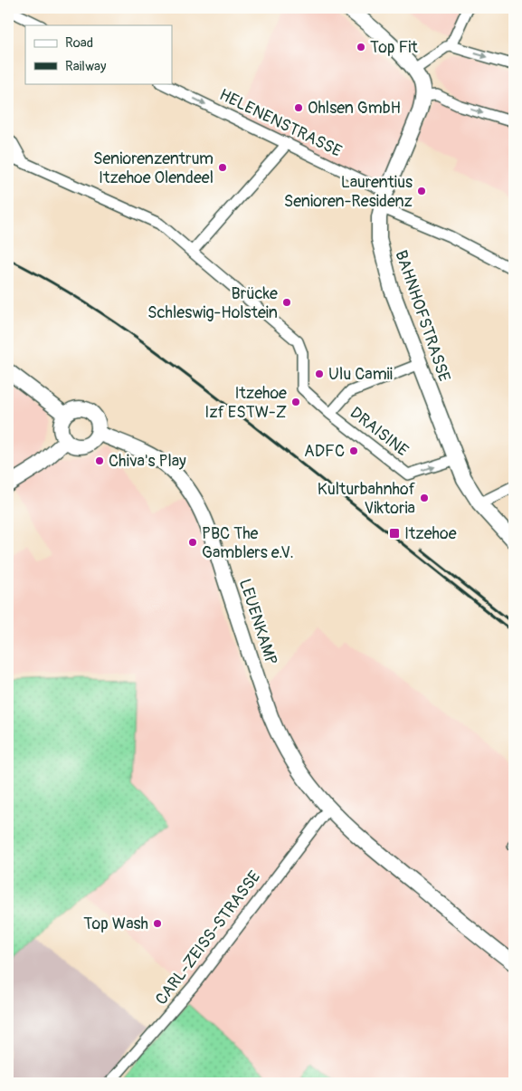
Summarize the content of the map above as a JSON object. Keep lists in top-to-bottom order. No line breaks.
{"streets":{"street":["HELENENSTRASSE","BAHNHOFSTRASSE","DRAISINE","LEUENKAMP","CARL-ZEISS-STRASSE"]},"crossings":[["HELENENSTRASSE","BAHNHOFSTRASSE"],["BAHNHOFSTRASSE","DRAISINE"],["LEUENKAMP","CARL-ZEISS-STRASSE"]],"one_way":["HELENENSTRASSE","DRAISINE"],"places":{"other":["Top Fit","Ohlsen GmbH","Seniorenzentrum Itzehoe Olendeel","Laurentius Senioren-Residenz","Brücke Schleswig-Holstein","Ulu Camii","Itzehoe Izf ESTW-Z","ADFC","Chiva's Play","Kulturbahnhof Viktoria","PBC The Gamblers e.V.","Top Wash"],"transit":["Itzehoe"]},"legend":["Road","Railway"]}
